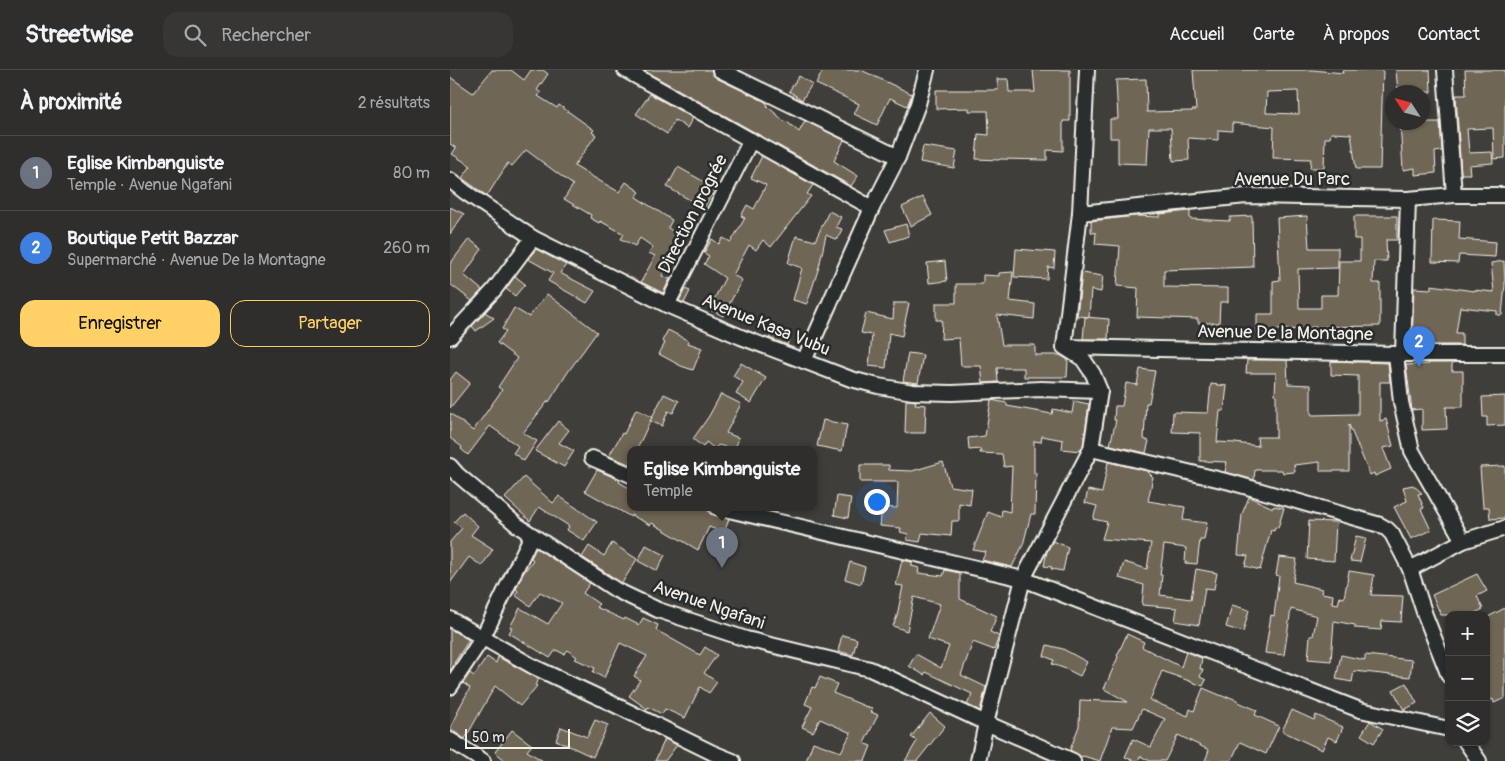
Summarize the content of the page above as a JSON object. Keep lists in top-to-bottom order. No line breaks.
{"streets":{"street":["Avenue Du Parc","Direction progrée","Avenue Kasa Vubu","Avenue De la Montagne","Avenue Ngafani"]},"crossings":[["Direction progrée","Avenue Kasa Vubu"]],"scale_bar":"50 m","north":"top left","page":{"header":"Streetwise","search":"Rechercher","nav":["Accueil","Carte","À propos","Contact"],"heading":["À proximité","2 résultats"],"list":[{"mark":"1","name":"Eglise Kimbanguiste","note":"Temple · Avenue Ngafani","value":"80 m"},{"mark":"2","name":"Boutique Petit Bazzar","note":"Supermarché · Avenue De la Montagne","value":"260 m"}],"buttons":["Enregistrer","Partager"],"pins":["2","1"],"popup":["Eglise Kimbanguiste","Temple"],"map_buttons":["+","−"],"scale":"50 m"}}
